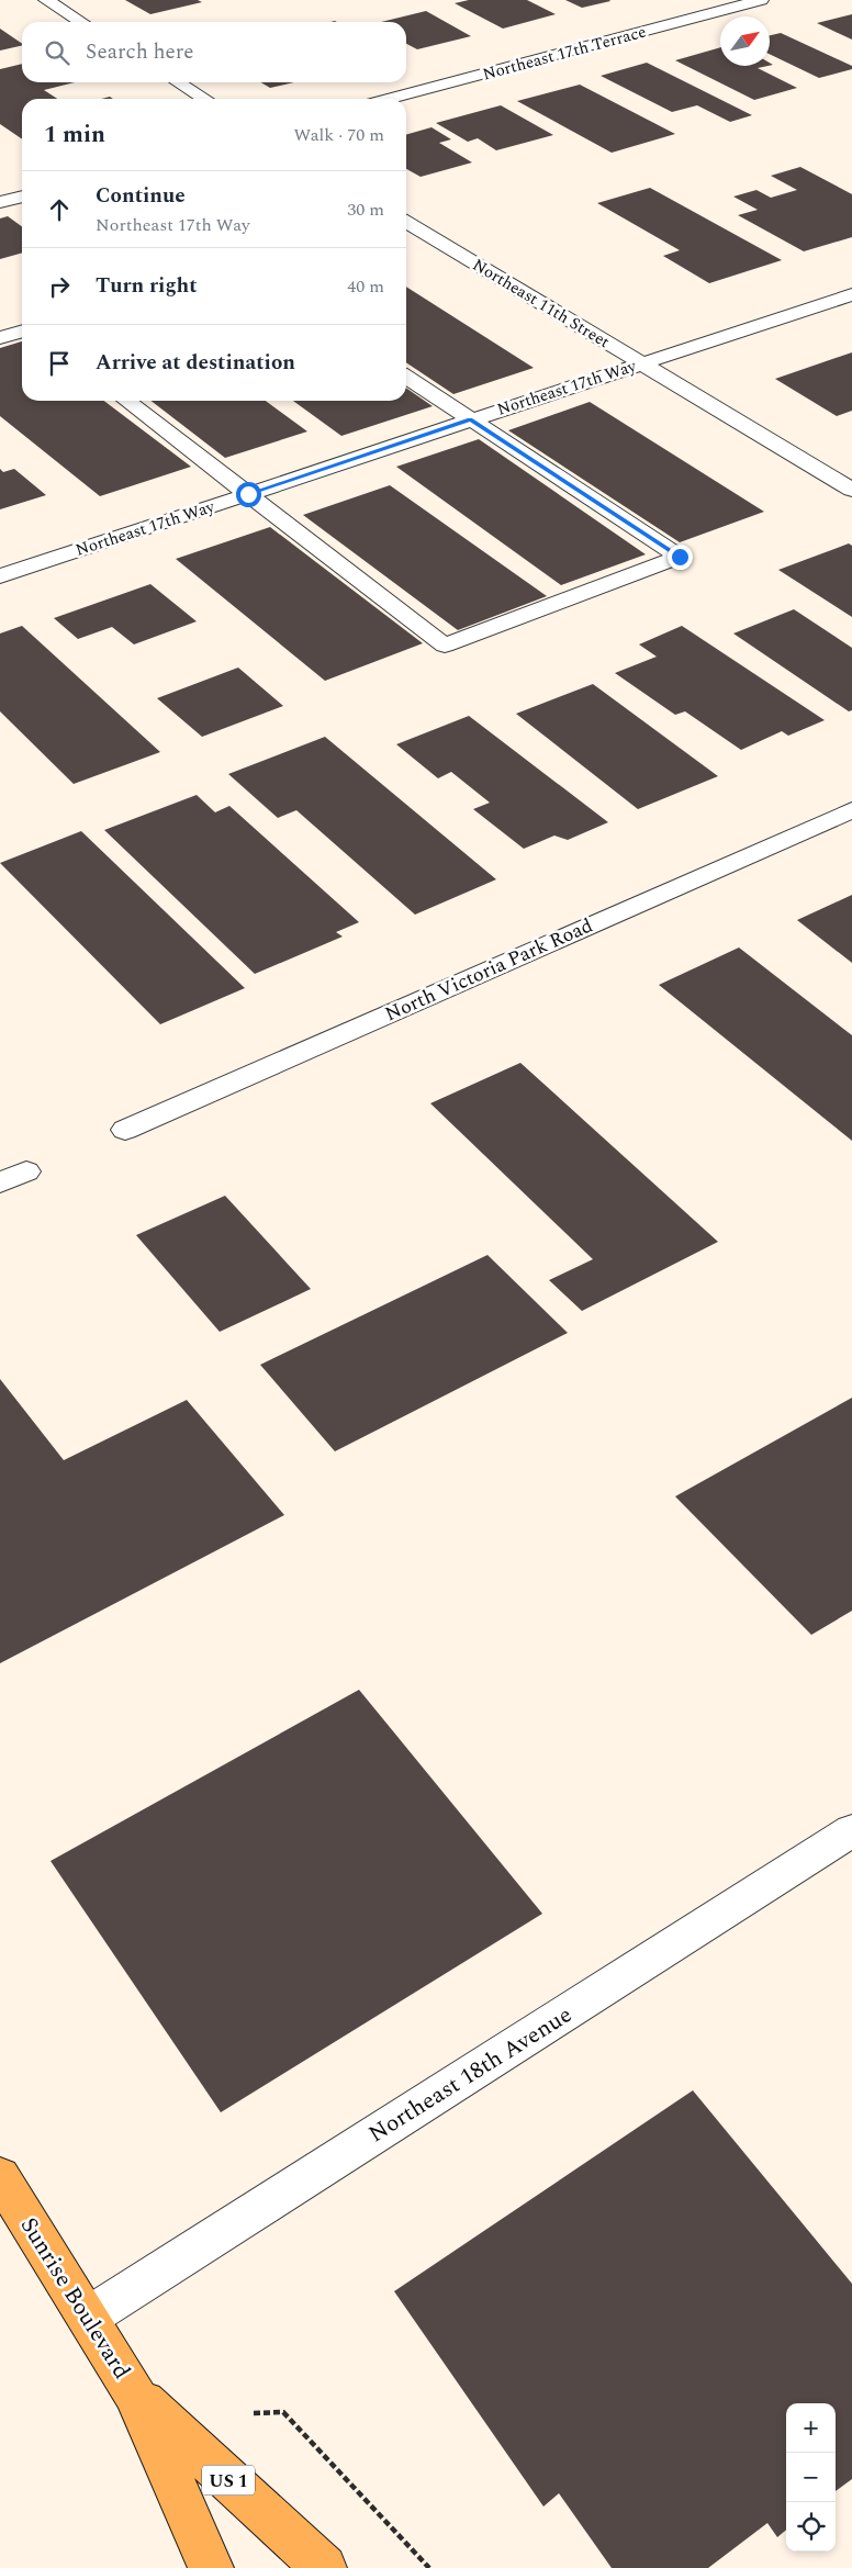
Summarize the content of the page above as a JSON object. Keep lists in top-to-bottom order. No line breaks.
{"streets":{"main road":["Sunrise Boulevard","US 1"],"street":["Northeast 17th Terrace","Northeast 11th Street","Northeast 17th Way","North Victoria Park Road","Northeast 18th Avenue"]},"crossings":[["Northeast 11th Street","Northeast 17th Way"],["Northeast 18th Avenue","Sunrise Boulevard"],["Sunrise Boulevard","US 1"]],"north":"top right","page":{"search":"Search here","heading":["1 min","Walk · 70 m"],"list":[["Continue","Northeast 17th Way","30 m"],["Turn right","40 m"],"Arrive at destination"],"map_buttons":["+","−"]}}
